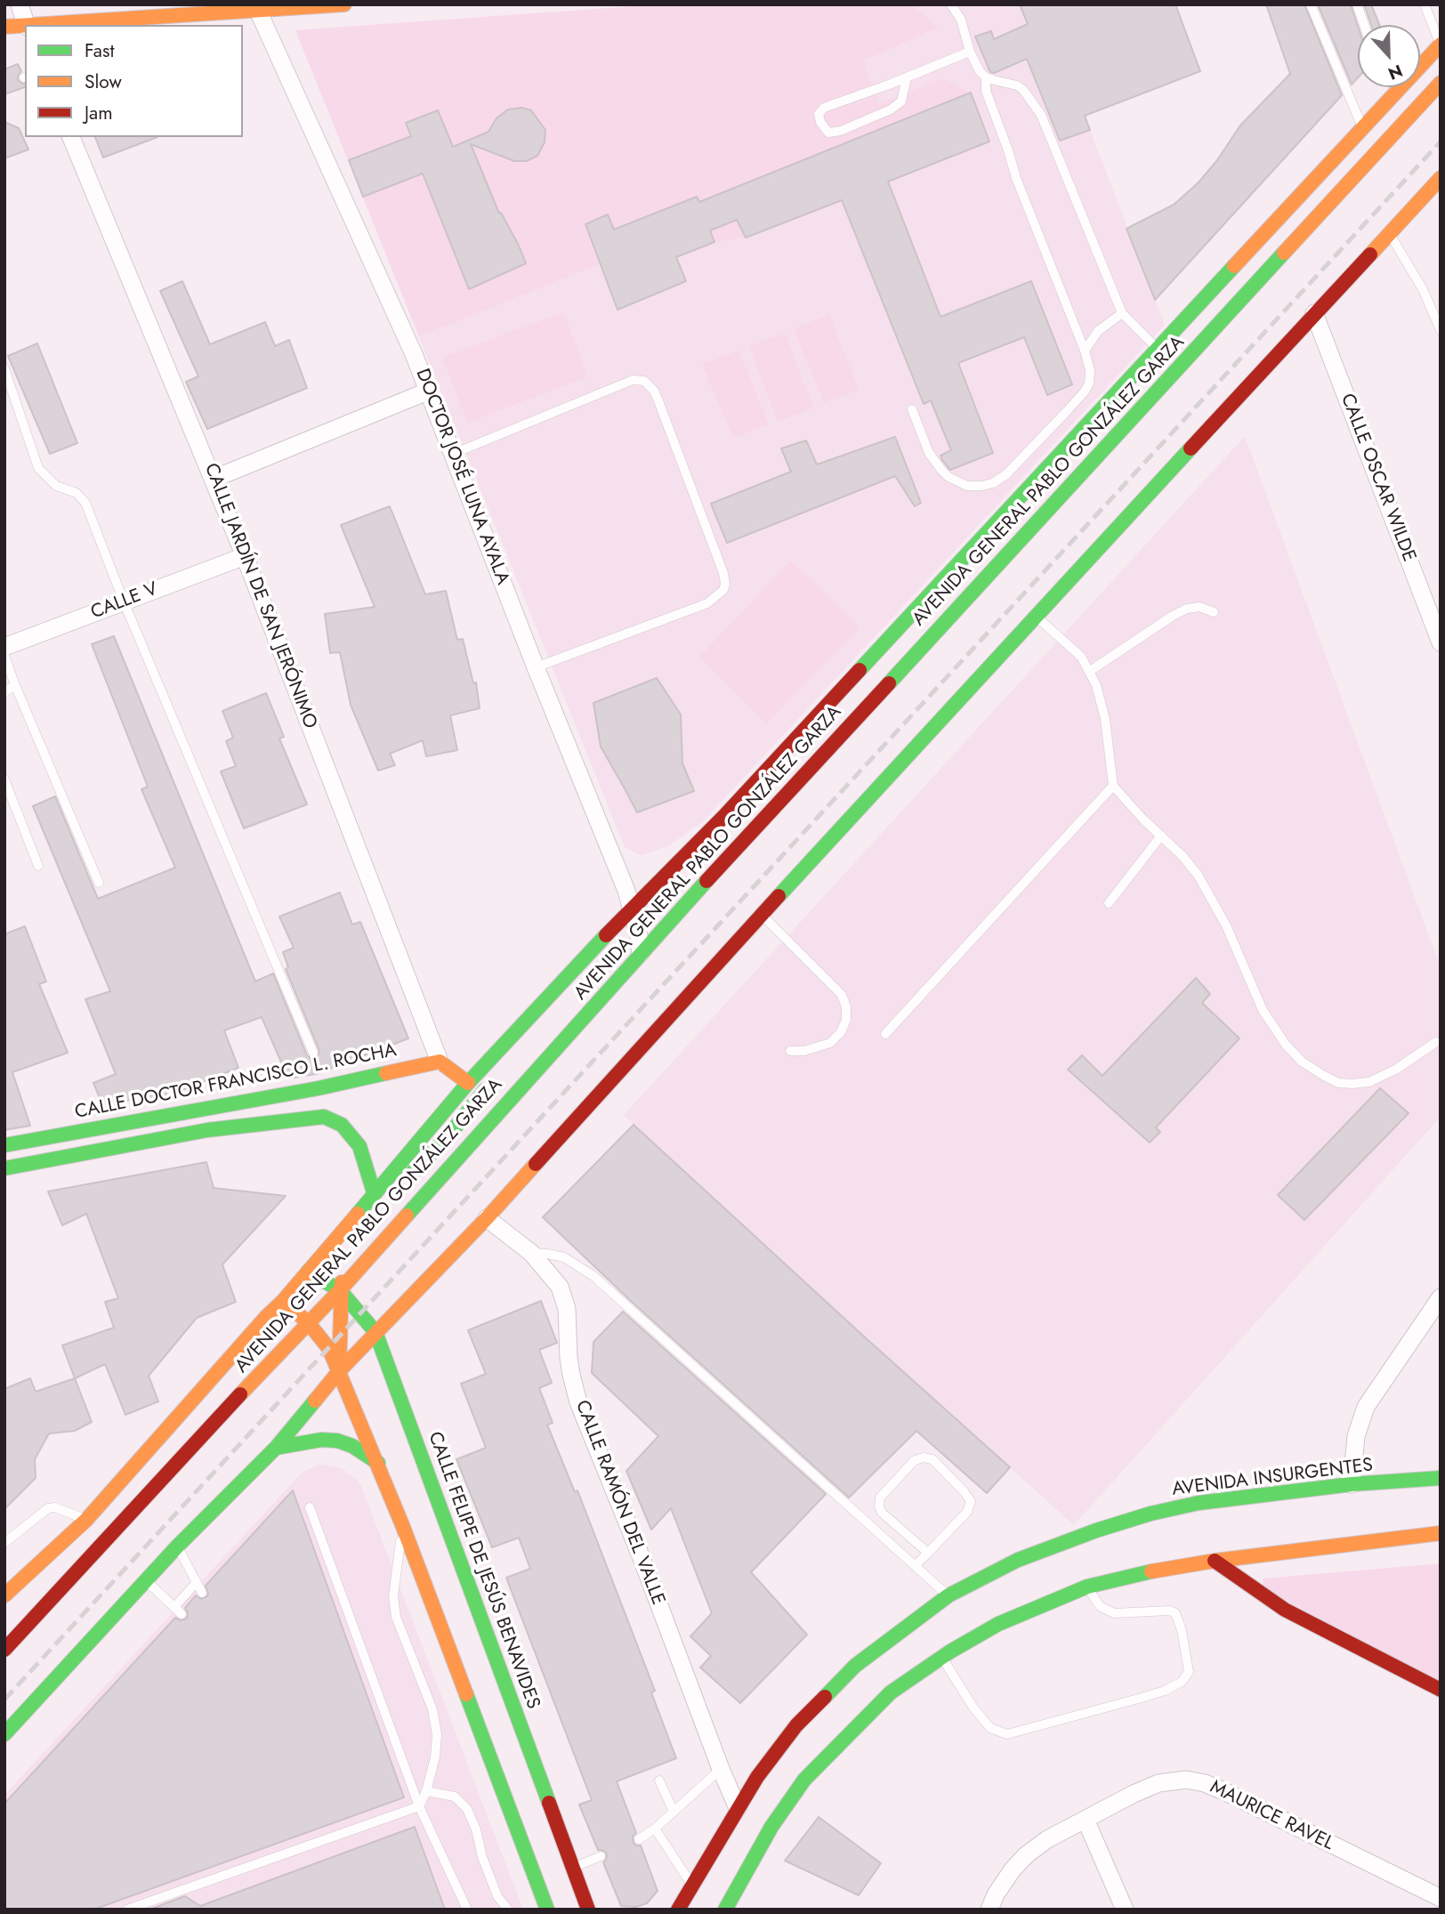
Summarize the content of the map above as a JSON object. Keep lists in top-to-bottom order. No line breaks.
{"streets":{"main road":["AVENIDA GENERAL PABLO GONZÁLEZ GARZA","CALLE DOCTOR FRANCISCO L. ROCHA","AVENIDA INSURGENTES","CALLE FELIPE DE JESÚS BENAVIDES"],"street":["DOCTOR JOSÉ LUNA AYALA","CALLE OSCAR WILDE","CALLE JARDÍN DE SAN JERÓNIMO","CALLE V","CALLE RAMÓN DEL VALLE","MAURICE RAVEL"]},"crossings":[["DOCTOR JOSÉ LUNA AYALA","AVENIDA GENERAL PABLO GONZÁLEZ GARZA"],["AVENIDA GENERAL PABLO GONZÁLEZ GARZA","CALLE FELIPE DE JESÚS BENAVIDES"],["CALLE JARDÍN DE SAN JERÓNIMO","CALLE V"],["CALLE JARDÍN DE SAN JERÓNIMO","CALLE DOCTOR FRANCISCO L. ROCHA"],["AVENIDA INSURGENTES","CALLE RAMÓN DEL VALLE"]],"legend":["Fast","Slow","Jam"],"north":"bottom"}
